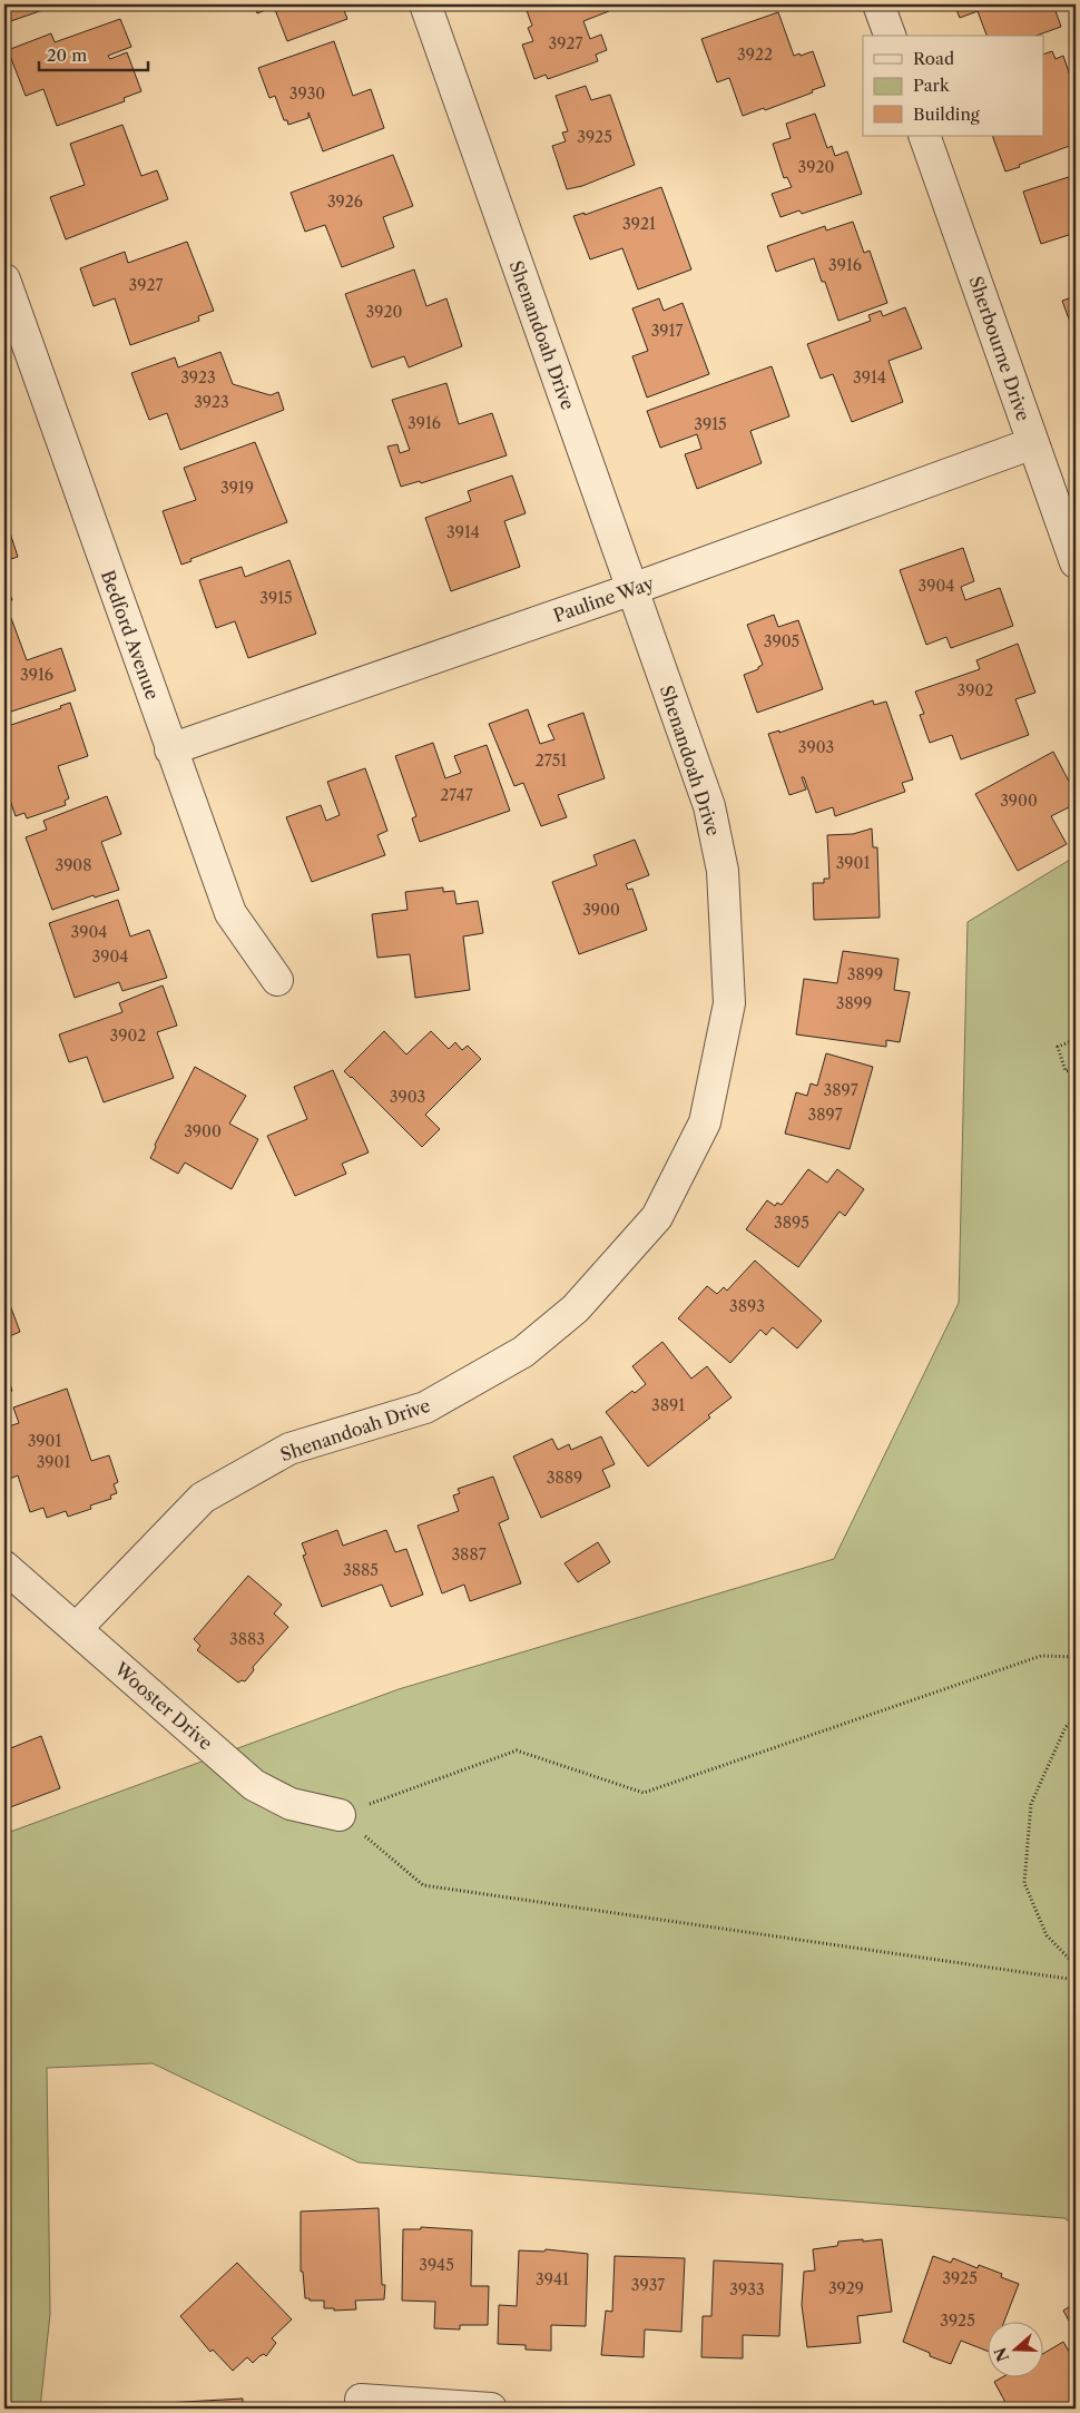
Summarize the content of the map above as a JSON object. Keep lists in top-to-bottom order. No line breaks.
{"streets":{"street":["Shenandoah Drive","Sherbourne Drive","Pauline Way","Bedford Avenue","Wooster Drive"]},"crossings":[["Shenandoah Drive","Pauline Way"],["Shenandoah Drive","Wooster Drive"],["Sherbourne Drive","Pauline Way"],["Pauline Way","Bedford Avenue"]],"house_numbers":["3927","3922","3930","3925","3920","3926","3921","3916","3927","3920","3917","3923","3914","3923","3916","3915","3919","3914","3904","3915","3905","3916","3902","3903","2751","2747","3900","3901","3908","3900","3904","3904","3899","3899","3902","3897","3903","3897","3900","3895","3893","3891","3901","3901","3889","3887","3885","3883","3945","3925","3941","3937","3929","3933","3925"],"legend":["Road","Park","Building"],"scale_bar":"20 m","north":"left"}
